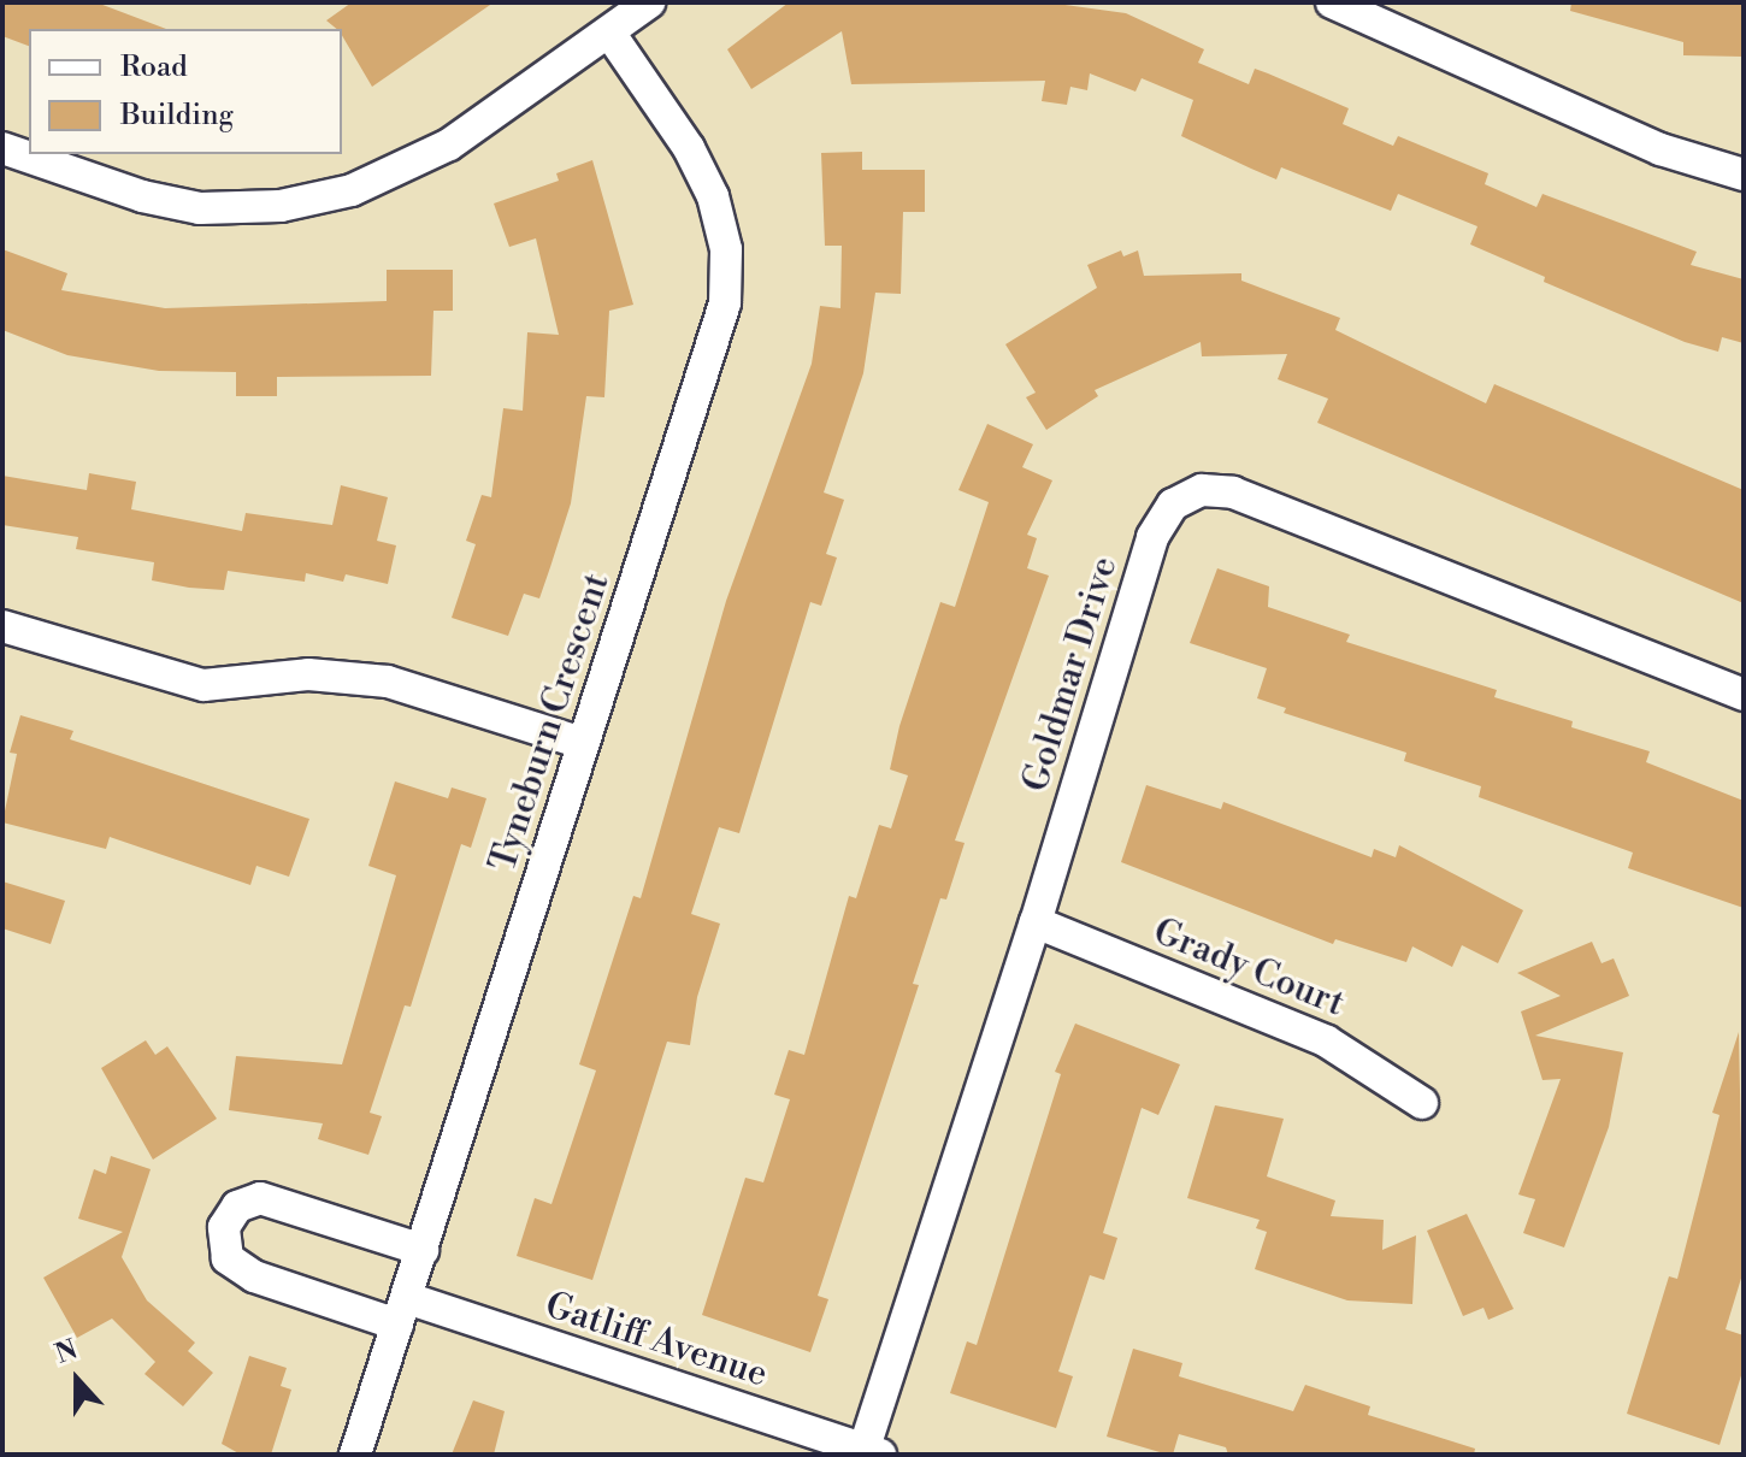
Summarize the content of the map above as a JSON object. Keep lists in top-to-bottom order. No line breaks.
{"streets":{"street":["Goldmar Drive","Tyneburn Crescent","Grady Court","Gatliff Avenue"]},"crossings":[["Goldmar Drive","Grady Court"],["Goldmar Drive","Gatliff Avenue"],["Tyneburn Crescent","Gatliff Avenue"]],"legend":["Road","Building"],"north":"top"}
